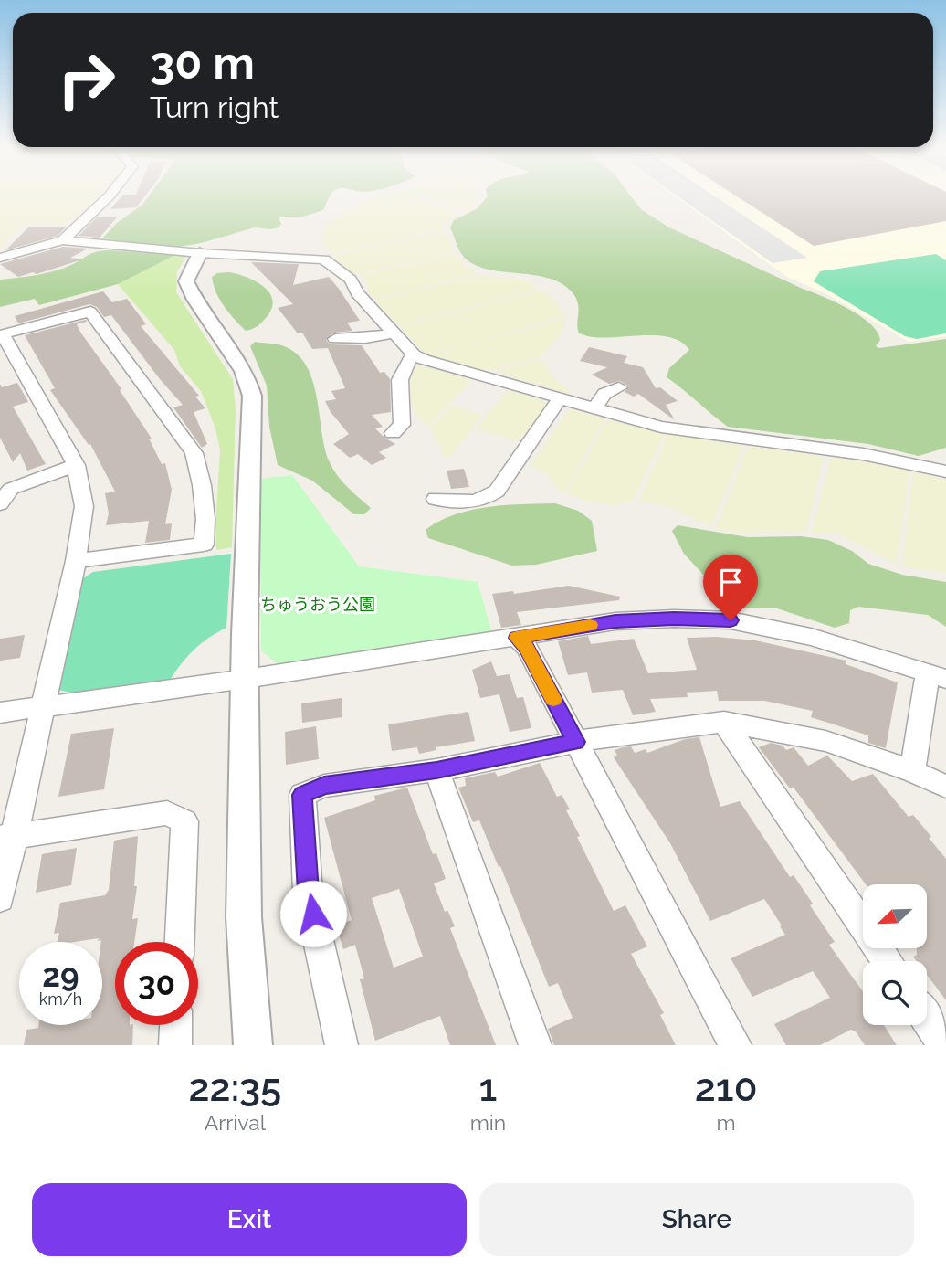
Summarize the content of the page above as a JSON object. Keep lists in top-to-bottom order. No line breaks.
{"parks":["ちゅうおう公園"],"north":"bottom left","page":{"turn":["30 m","Turn right"],"speed":"29 km/h","limit":"30","eta":["22:35","Arrival","1","min","210","m"],"buttons":["Exit","Share"]}}
